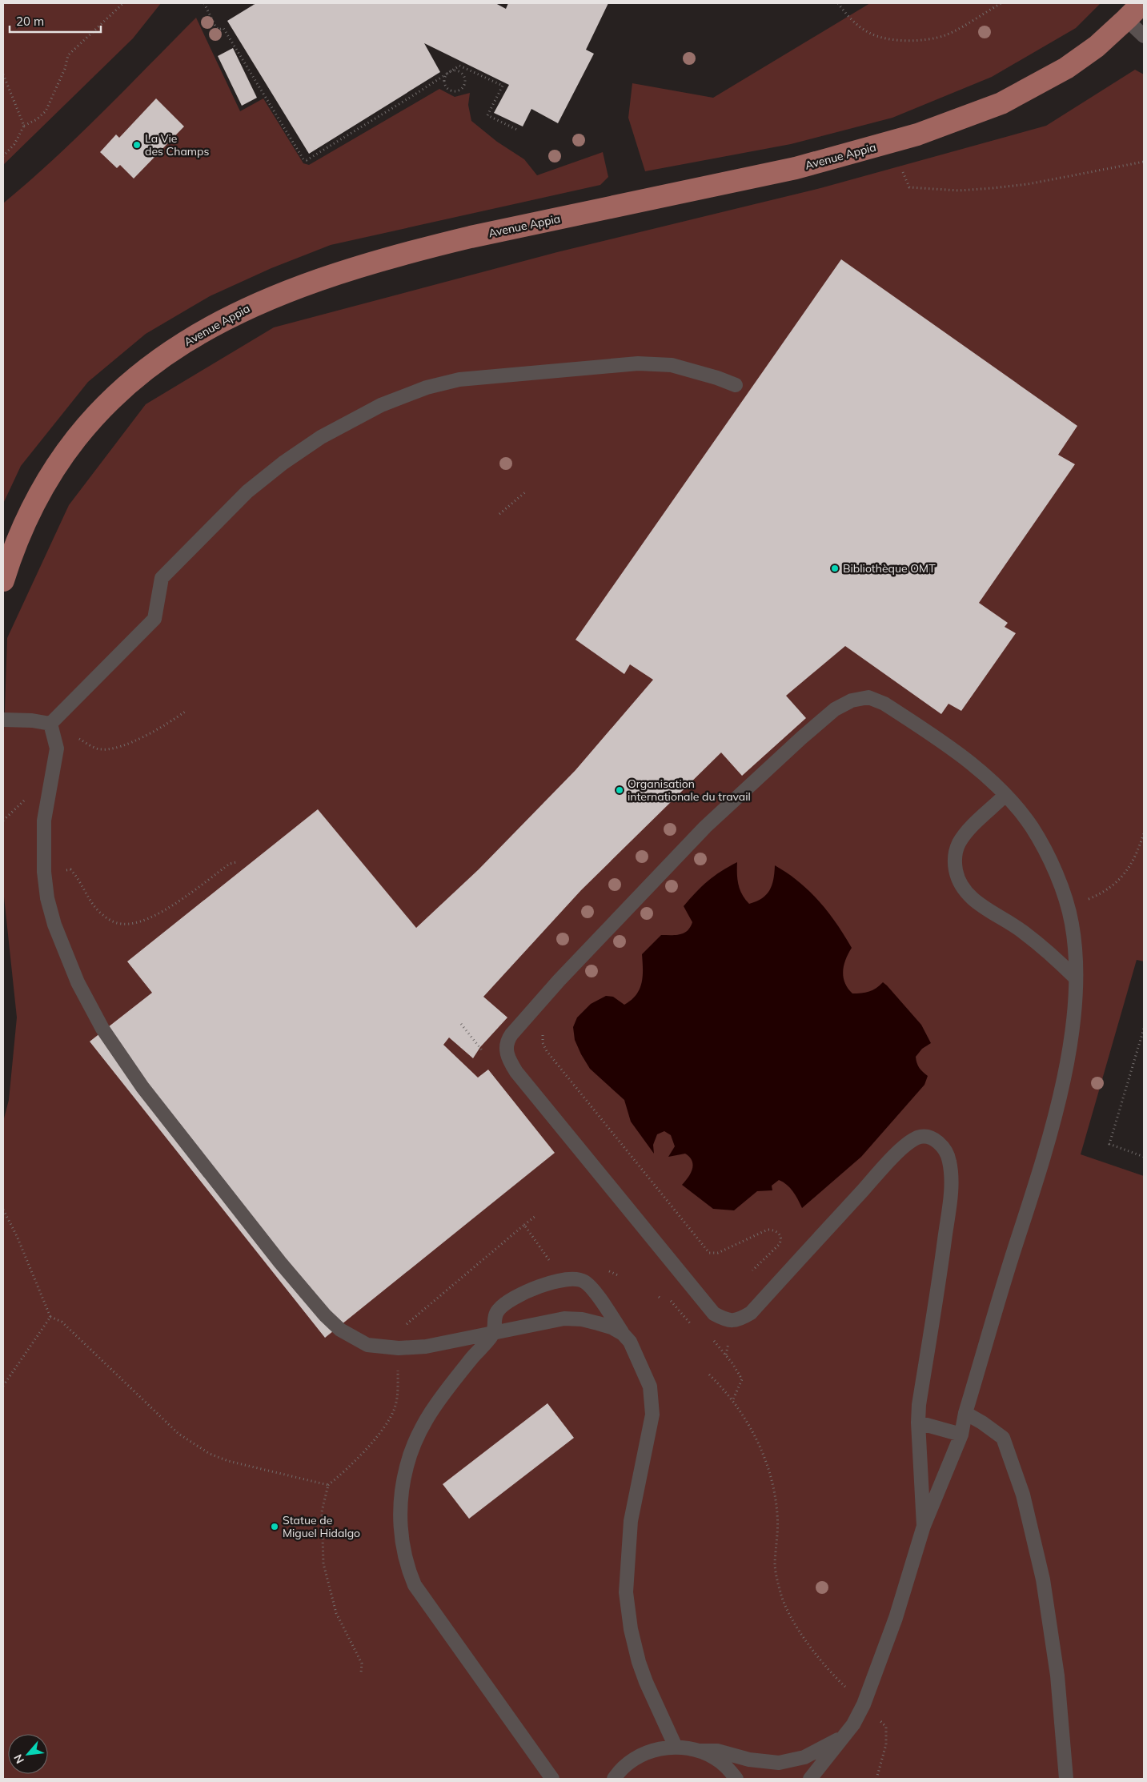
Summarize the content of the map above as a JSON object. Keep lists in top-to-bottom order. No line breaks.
{"streets":{"main road":["Avenue Appia"]},"places":["La Vie des Champs","Bibliothèque OMT","Organisation internationale du travail","Statue de Miguel Hidalgo"],"scale_bar":"20 m","north":"bottom left"}
